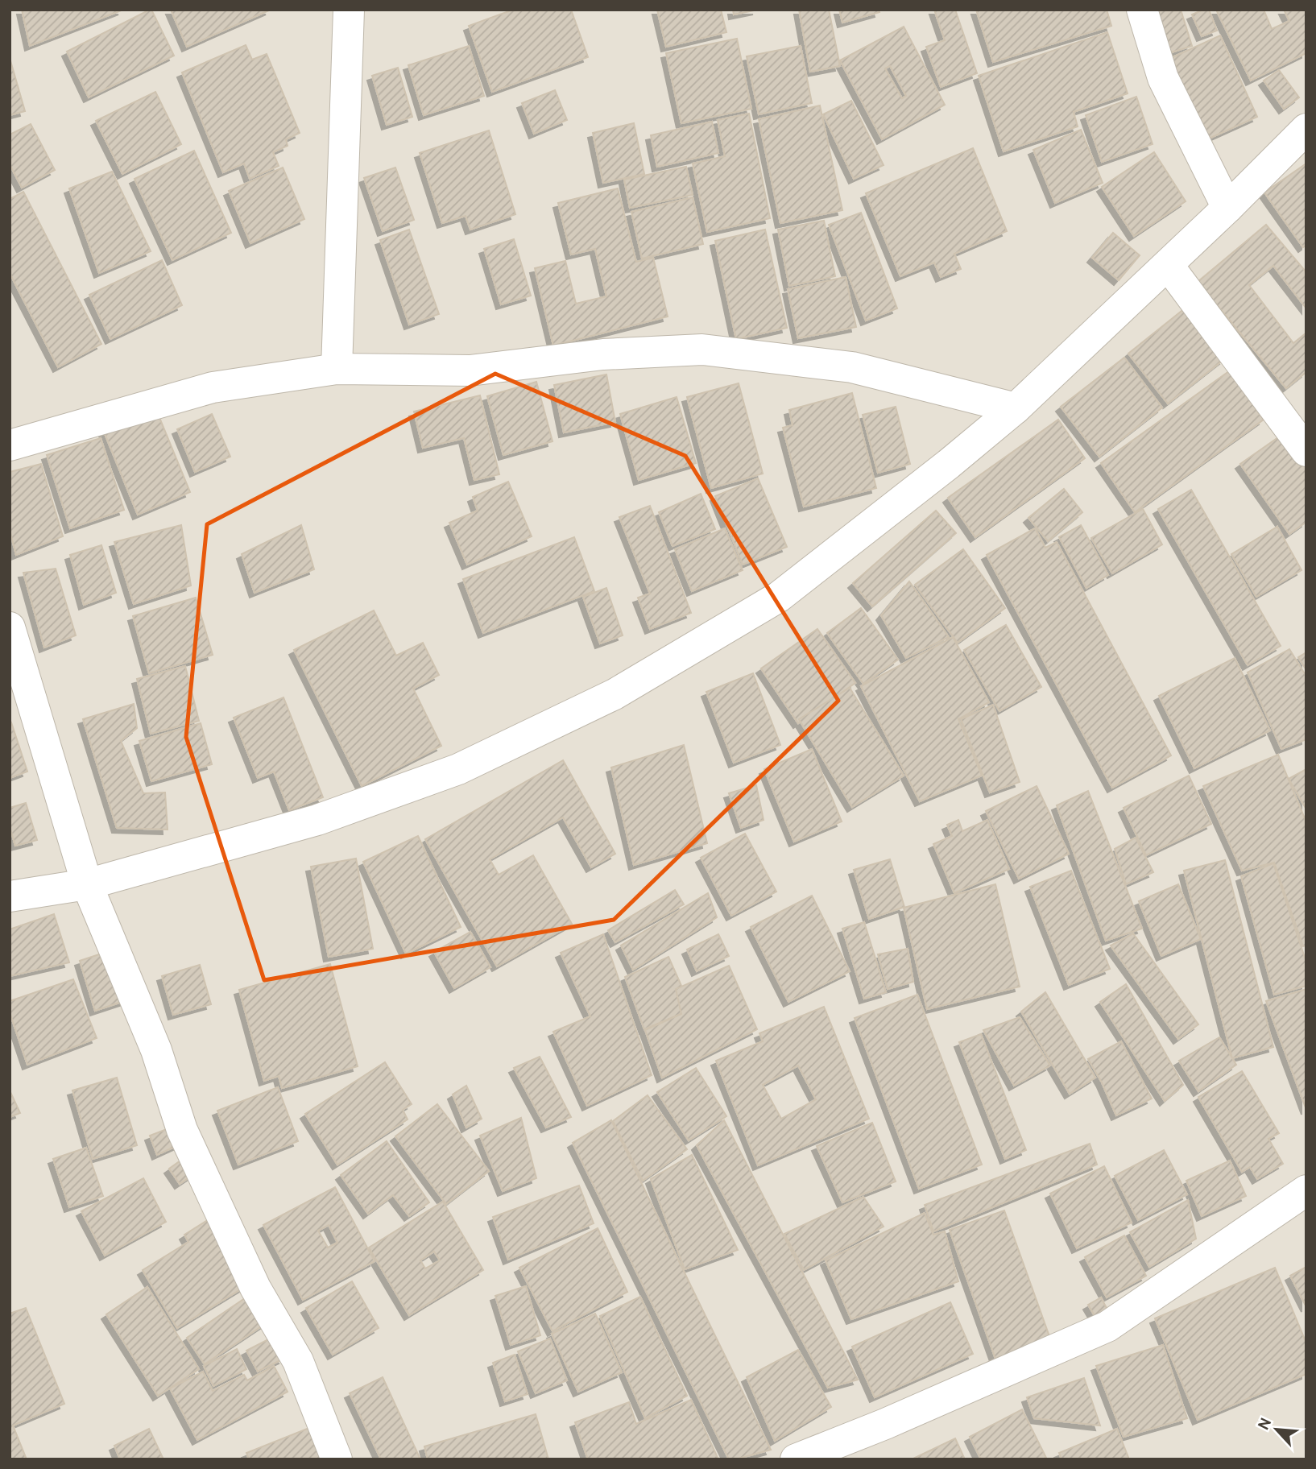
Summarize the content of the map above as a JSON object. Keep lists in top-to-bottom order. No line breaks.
{"north":"top left"}
